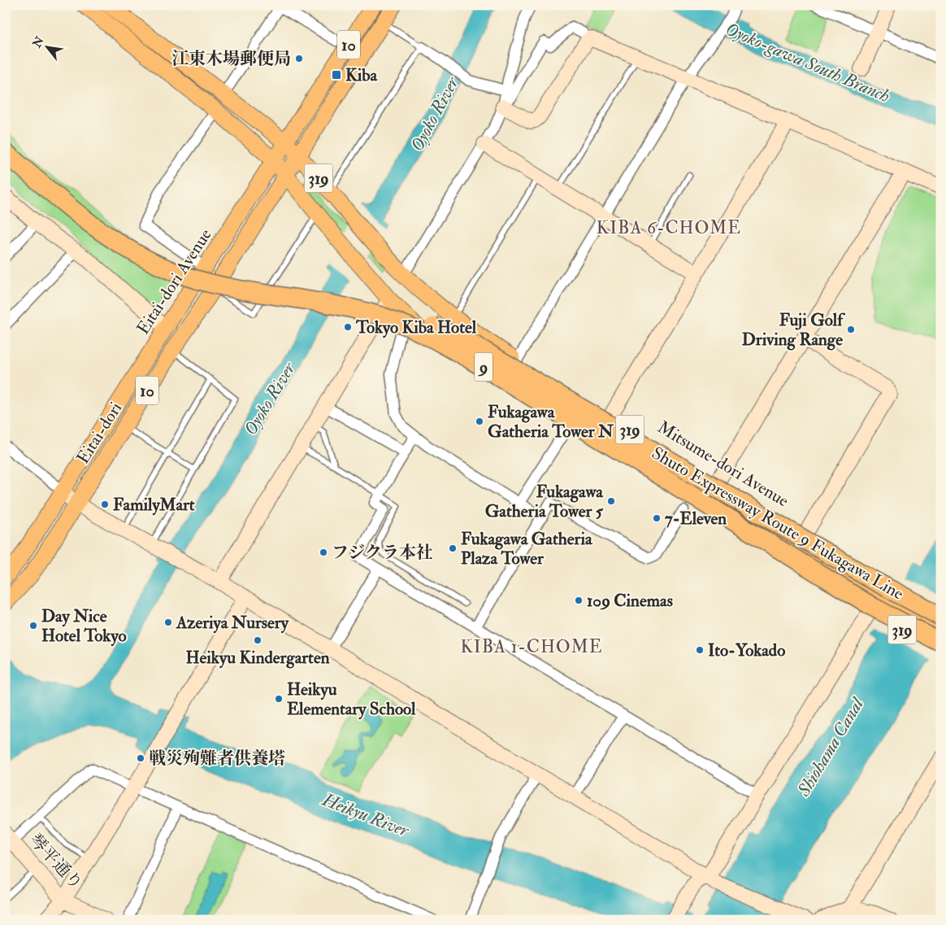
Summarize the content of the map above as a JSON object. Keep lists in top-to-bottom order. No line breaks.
{"streets":{"highway":["9","Shuto Expressway Route 9 Fukagawa Line"],"main road":["10","319","Eitai-dori Avenue","Eitai-dori","Mitsume-dori Avenue"],"street":["琴平通り"]},"crossings":[["10","319"],["10","Eitai-dori"],["319","Eitai-dori Avenue"],["319","Eitai-dori"],["319","Mitsume-dori Avenue"],["319","Shuto Expressway Route 9 Fukagawa Line"]],"districts":["KIBA 6-CHOME","KIBA 1-CHOME"],"water":["Oyoko-gawa South Branch","Oyoko River","Shiohama Canal","Heikyu River"],"places":{"other":["江東木場郵便局","Tokyo Kiba Hotel","Fuji Golf Driving Range","Fukagawa Gatheria Tower N","Fukagawa Gatheria Tower 5","FamilyMart","7-Eleven","Fukagawa Gatheria Plaza Tower","フジクラ本社","109 Cinemas","Azeriya Nursery","Day Nice Hotel Tokyo","Heikyu Kindergarten","Ito-Yokado","Heikyu Elementary School","戦災殉難者供養塔"],"transit":["Kiba"]},"north":"top left"}
